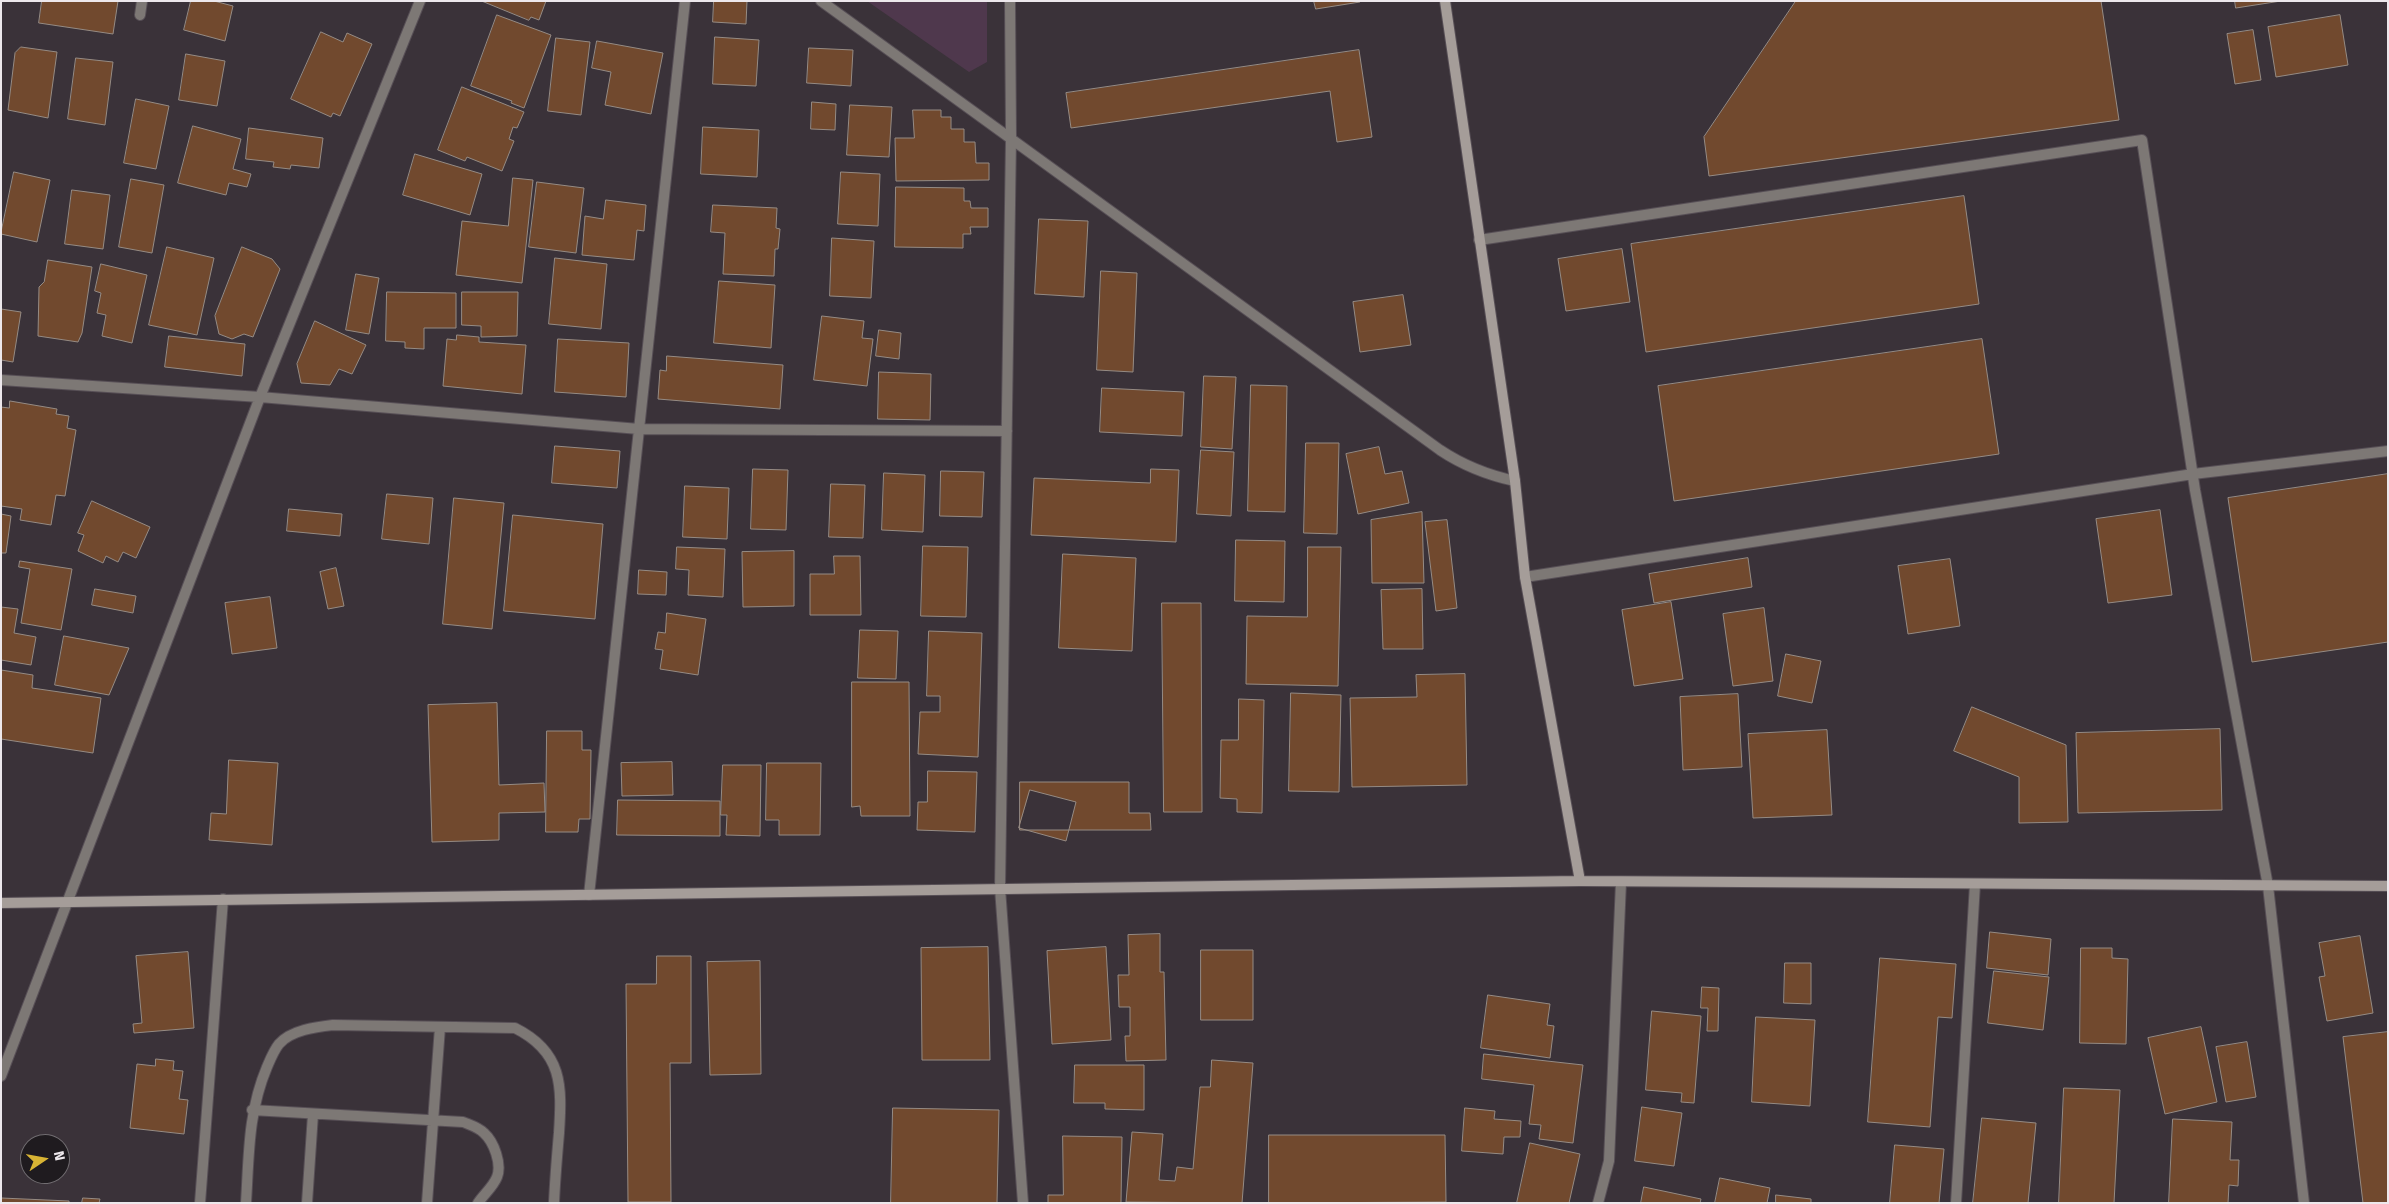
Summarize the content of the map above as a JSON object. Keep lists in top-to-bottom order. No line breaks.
{"north":"right"}
